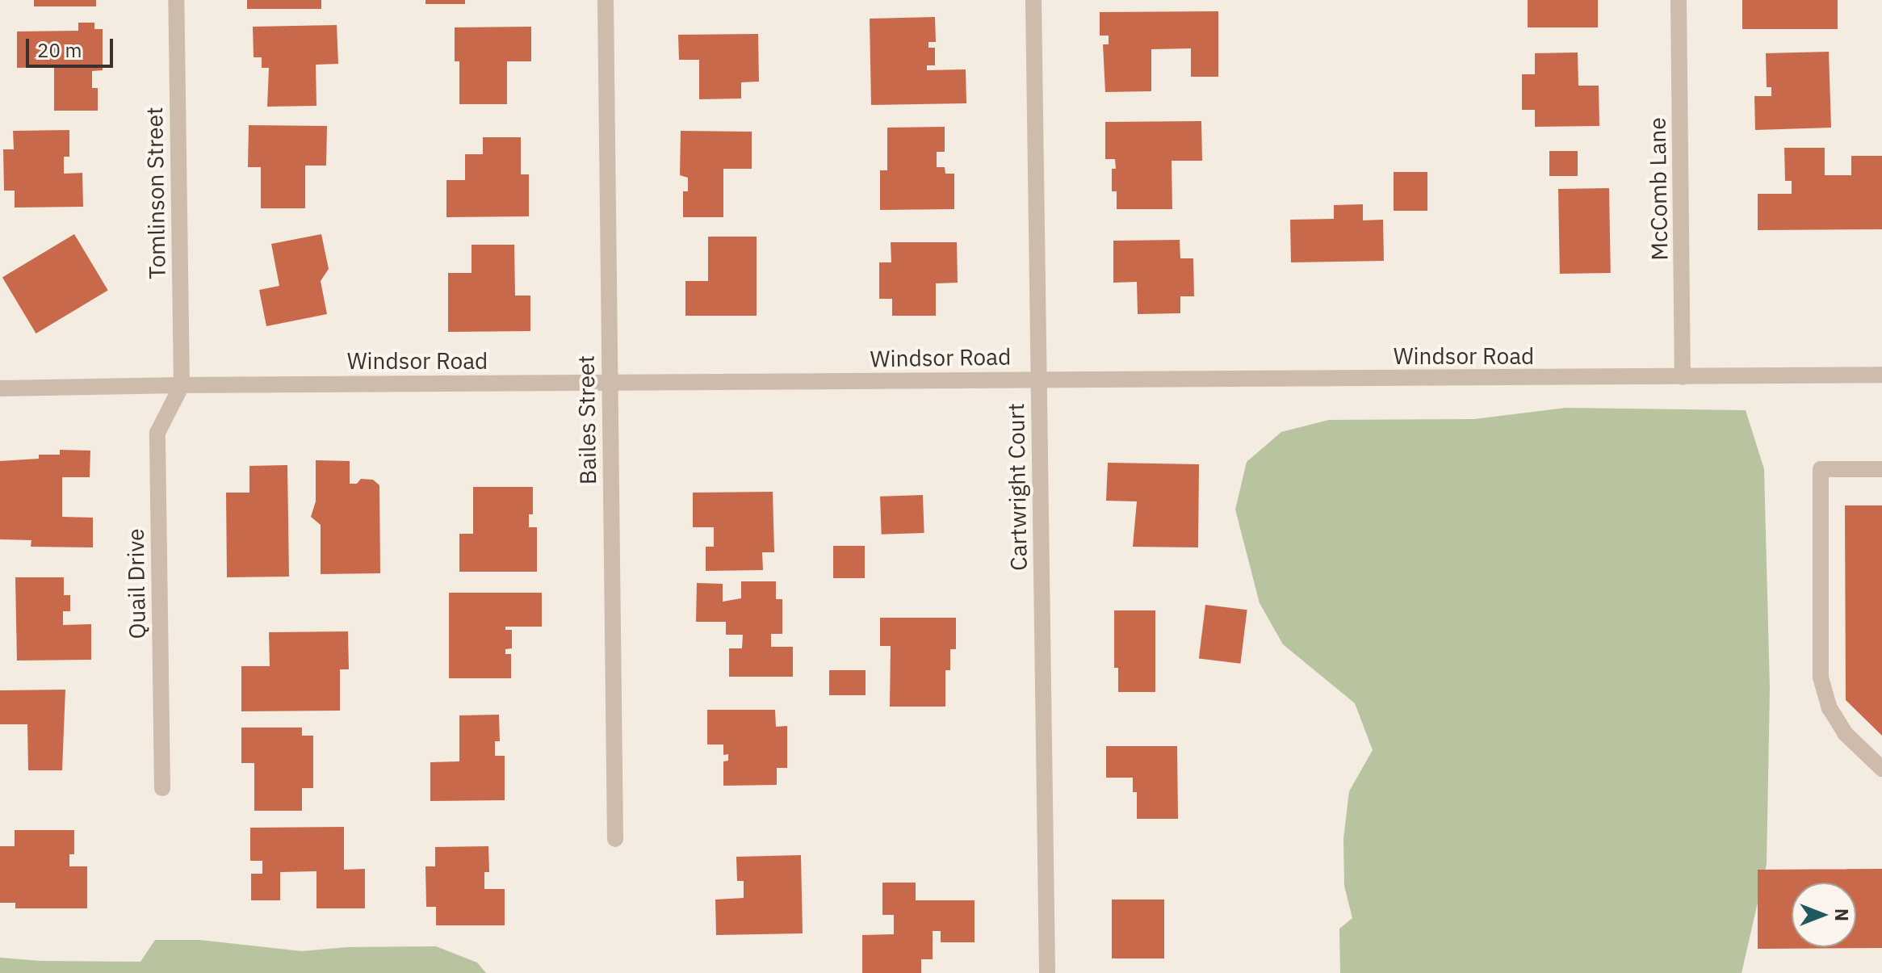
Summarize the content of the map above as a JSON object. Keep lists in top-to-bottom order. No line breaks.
{"streets":{"street":["McComb Lane","Tomlinson Street","Windsor Road","Bailes Street","Cartwright Court","Quail Drive"]},"crossings":[["McComb Lane","Windsor Road"],["Tomlinson Street","Windsor Road"],["Tomlinson Street","Quail Drive"],["Windsor Road","Bailes Street"],["Windsor Road","Cartwright Court"],["Windsor Road","Quail Drive"]],"scale_bar":"20 m","north":"right"}
